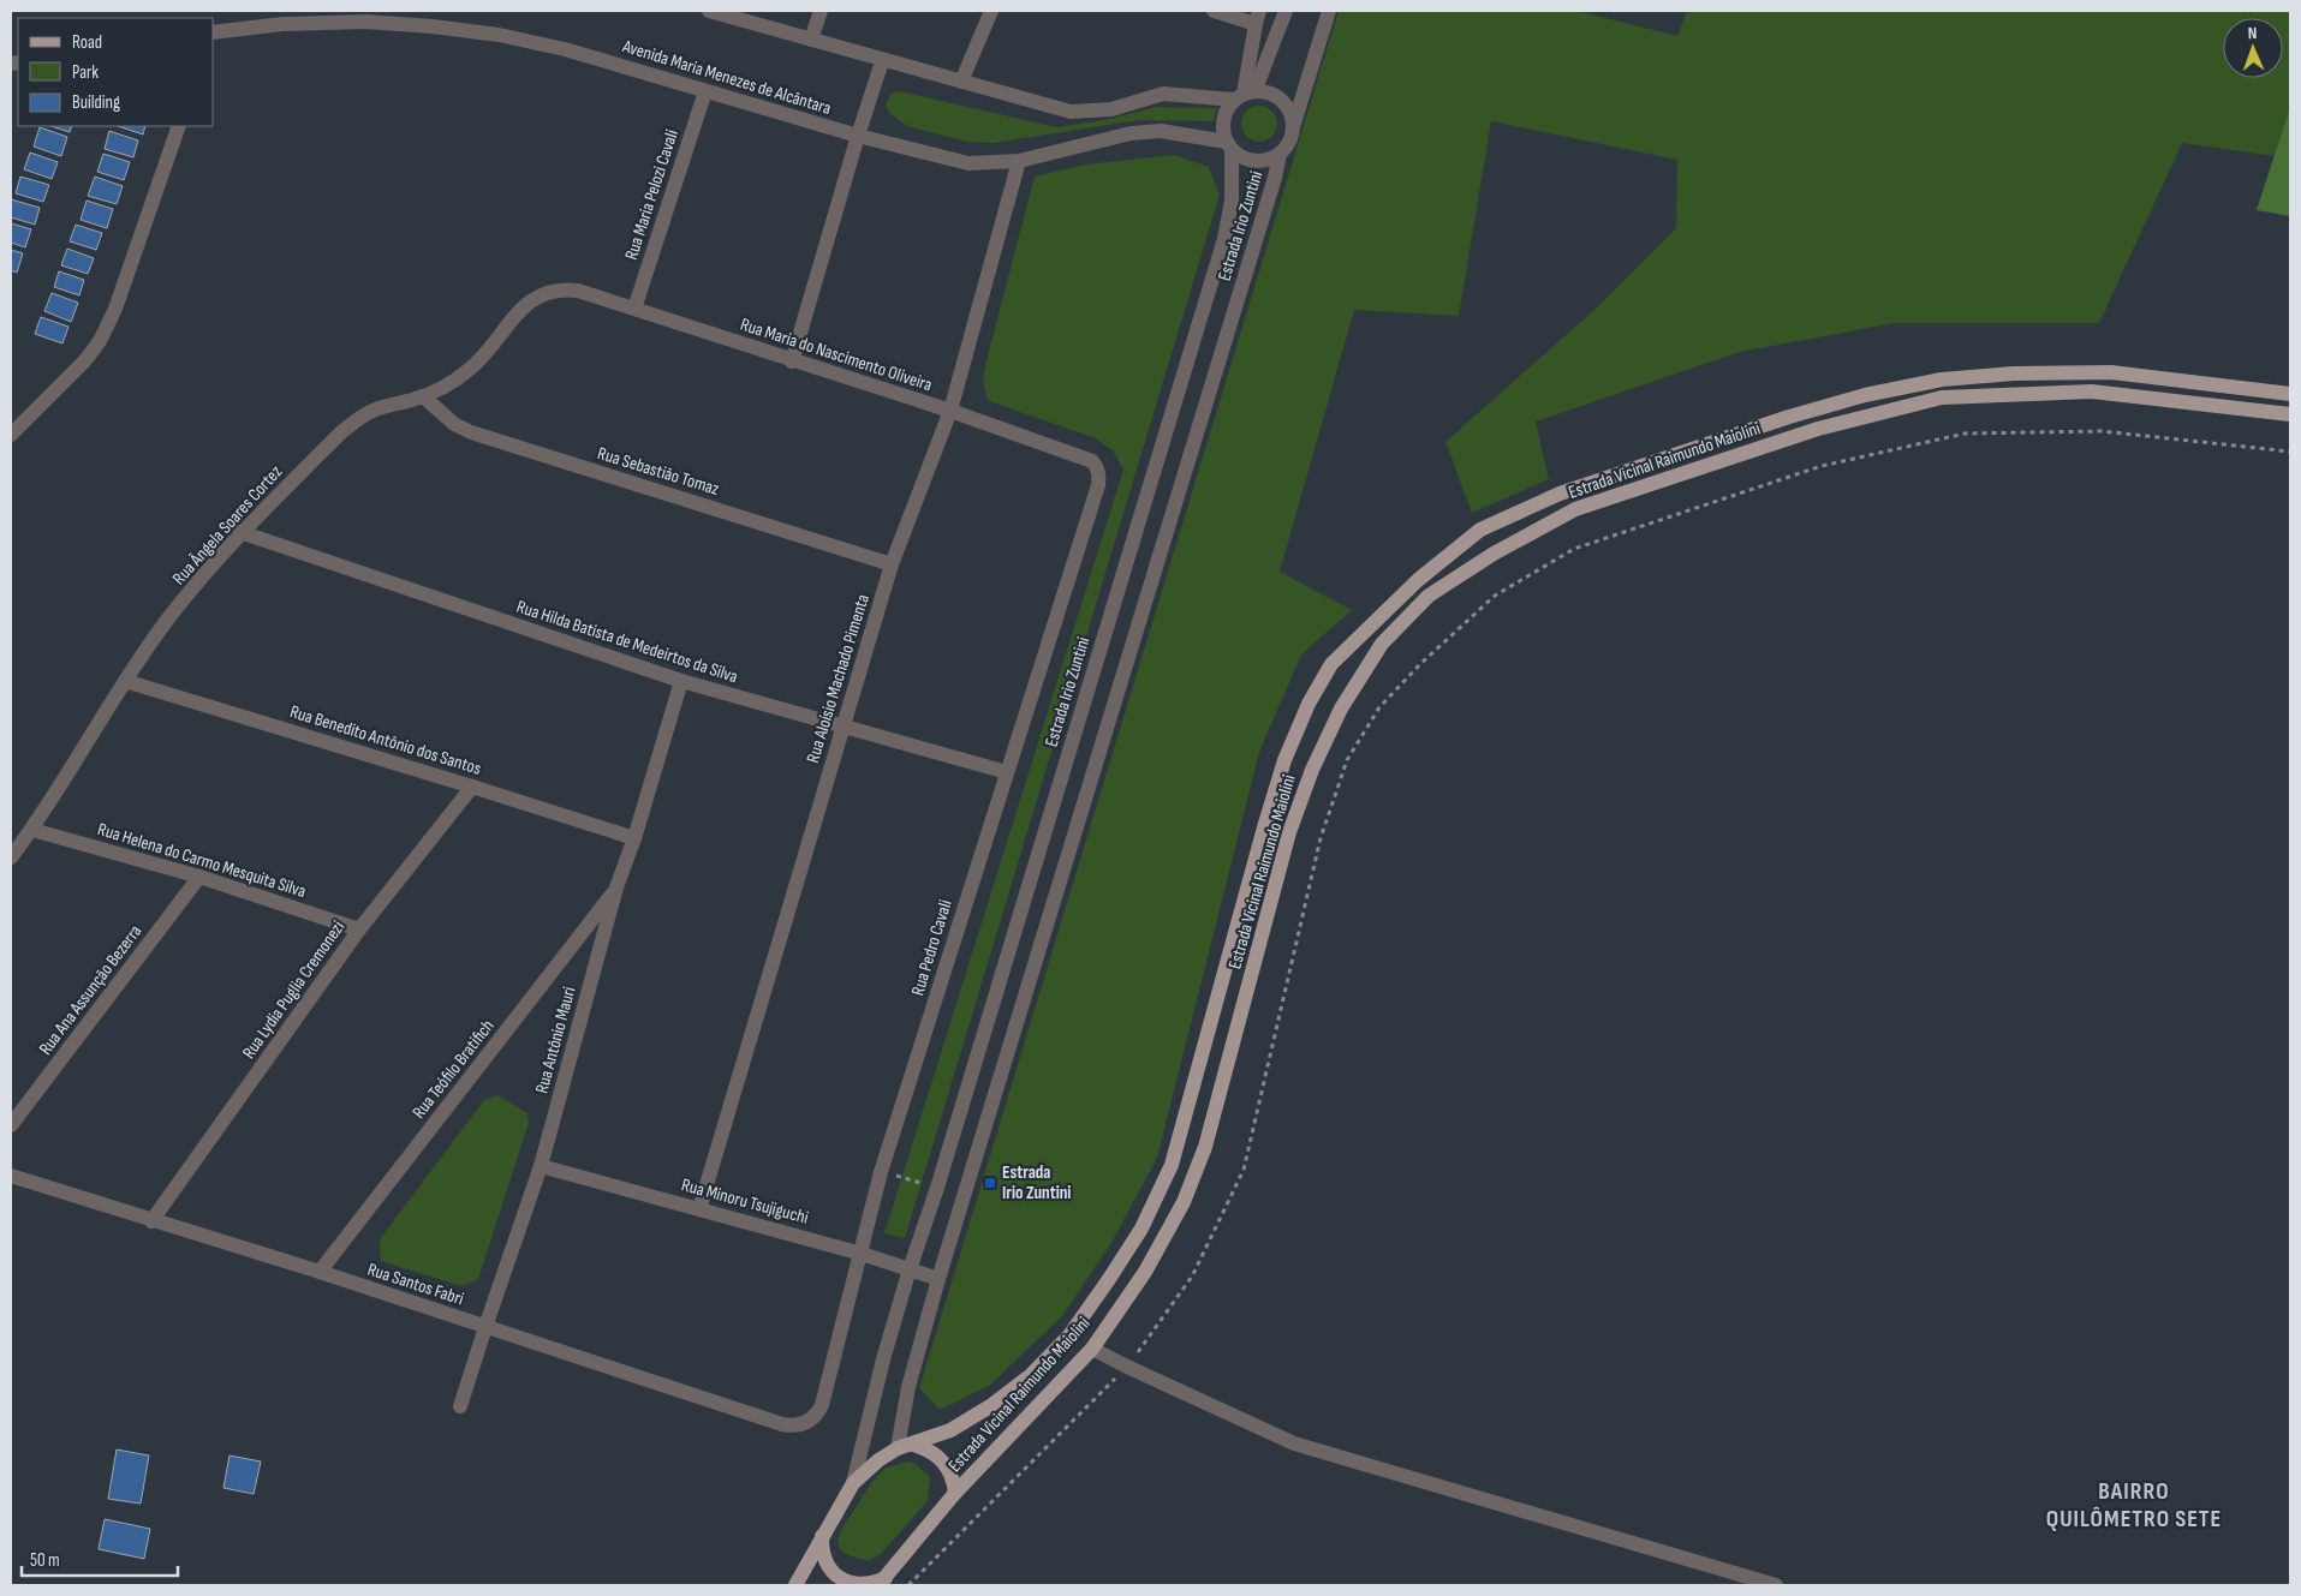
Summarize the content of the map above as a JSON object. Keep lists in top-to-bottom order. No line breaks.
{"streets":{"main road":["Estrada Vicinal Raimundo Maiolini"],"street":["Avenida Maria Menezes de Alcântara","Rua Maria Pelozi Cavali","Estrada Irio Zuntini","Rua Maria do Nascimento Oliveira","Rua Sebastião Tomaz","Rua Ângela Soares Cortez","Rua Hilda Batista de Medeirtos da Silva","Rua Aloísio Machado Pimenta","Rua Benedito Antônio dos Santos","Rua Helena do Carmo Mesquita Silva","Rua Pedro Cavali","Rua Ana Assunção Bezerra","Rua Lydia Puglia Cremonezi","Rua Antônio Mauri","Rua Teófilo Bratifich","Rua Minoru Tsujiguchi","Rua Santos Fabri"]},"crossings":[["Avenida Maria Menezes de Alcântara","Rua Maria Pelozi Cavali"],["Avenida Maria Menezes de Alcântara","Estrada Irio Zuntini"],["Avenida Maria Menezes de Alcântara","Rua Aloísio Machado Pimenta"],["Rua Maria Pelozi Cavali","Rua Maria do Nascimento Oliveira"],["Estrada Irio Zuntini","Estrada Vicinal Raimundo Maiolini"],["Estrada Irio Zuntini","Rua Minoru Tsujiguchi"],["Rua Maria do Nascimento Oliveira","Rua Ângela Soares Cortez"],["Rua Maria do Nascimento Oliveira","Rua Aloísio Machado Pimenta"],["Rua Maria do Nascimento Oliveira","Rua Pedro Cavali"],["Rua Sebastião Tomaz","Rua Ângela Soares Cortez"],["Rua Sebastião Tomaz","Rua Aloísio Machado Pimenta"],["Rua Ângela Soares Cortez","Rua Hilda Batista de Medeirtos da Silva"],["Rua Ângela Soares Cortez","Rua Benedito Antônio dos Santos"],["Rua Ângela Soares Cortez","Rua Helena do Carmo Mesquita Silva"],["Rua Hilda Batista de Medeirtos da Silva","Rua Aloísio Machado Pimenta"],["Rua Hilda Batista de Medeirtos da Silva","Rua Pedro Cavali"],["Rua Hilda Batista de Medeirtos da Silva","Rua Antônio Mauri"],["Rua Aloísio Machado Pimenta","Rua Minoru Tsujiguchi"],["Rua Benedito Antônio dos Santos","Rua Lydia Puglia Cremonezi"],["Rua Benedito Antônio dos Santos","Rua Antônio Mauri"],["Rua Helena do Carmo Mesquita Silva","Rua Ana Assunção Bezerra"],["Rua Helena do Carmo Mesquita Silva","Rua Lydia Puglia Cremonezi"],["Rua Pedro Cavali","Rua Minoru Tsujiguchi"],["Rua Pedro Cavali","Rua Santos Fabri"],["Rua Lydia Puglia Cremonezi","Rua Santos Fabri"],["Rua Antônio Mauri","Rua Teófilo Bratifich"],["Rua Antônio Mauri","Rua Minoru Tsujiguchi"],["Rua Antônio Mauri","Rua Santos Fabri"],["Rua Teófilo Bratifich","Rua Santos Fabri"]],"districts":["BAIRRO QUILÔMETRO SETE"],"places":{"transit":["Estrada Irio Zuntini"]},"legend":["Road","Park","Building"],"scale_bar":"50 m","north":"top"}
